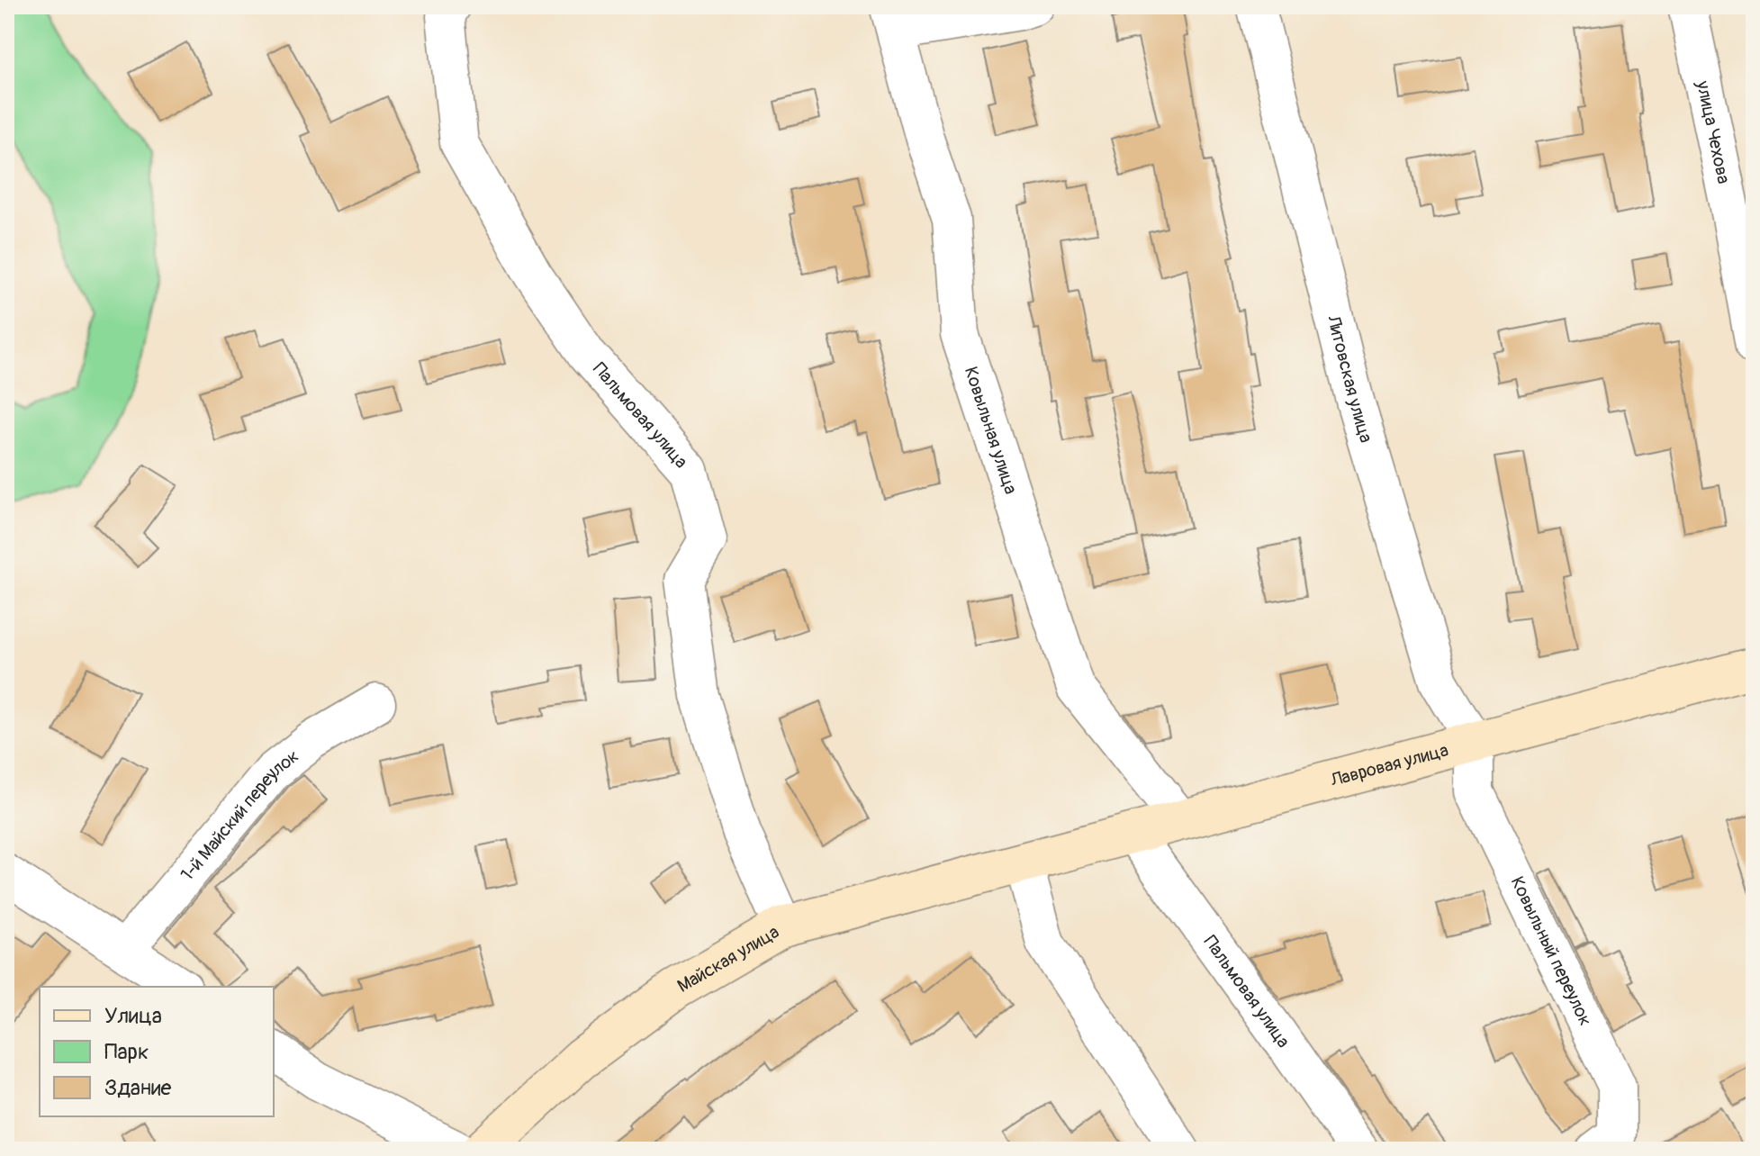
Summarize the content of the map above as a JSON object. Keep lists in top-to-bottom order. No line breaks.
{"streets":{"street":["улица Чехова","Литовская улица","Пальмовая улица","Ковыльная улица","Лавровая улица","1-й Майский переулок","Ковыльный переулок","Майская улица"]},"crossings":[["Литовская улица","Лавровая улица"],["Литовская улица","Ковыльный переулок"],["Пальмовая улица","Лавровая улица"],["Пальмовая улица","Майская улица"],["Ковыльная улица","Лавровая улица"],["Лавровая улица","Ковыльный переулок"],["Лавровая улица","Майская улица"]],"legend":["Улица","Парк","Здание"]}
